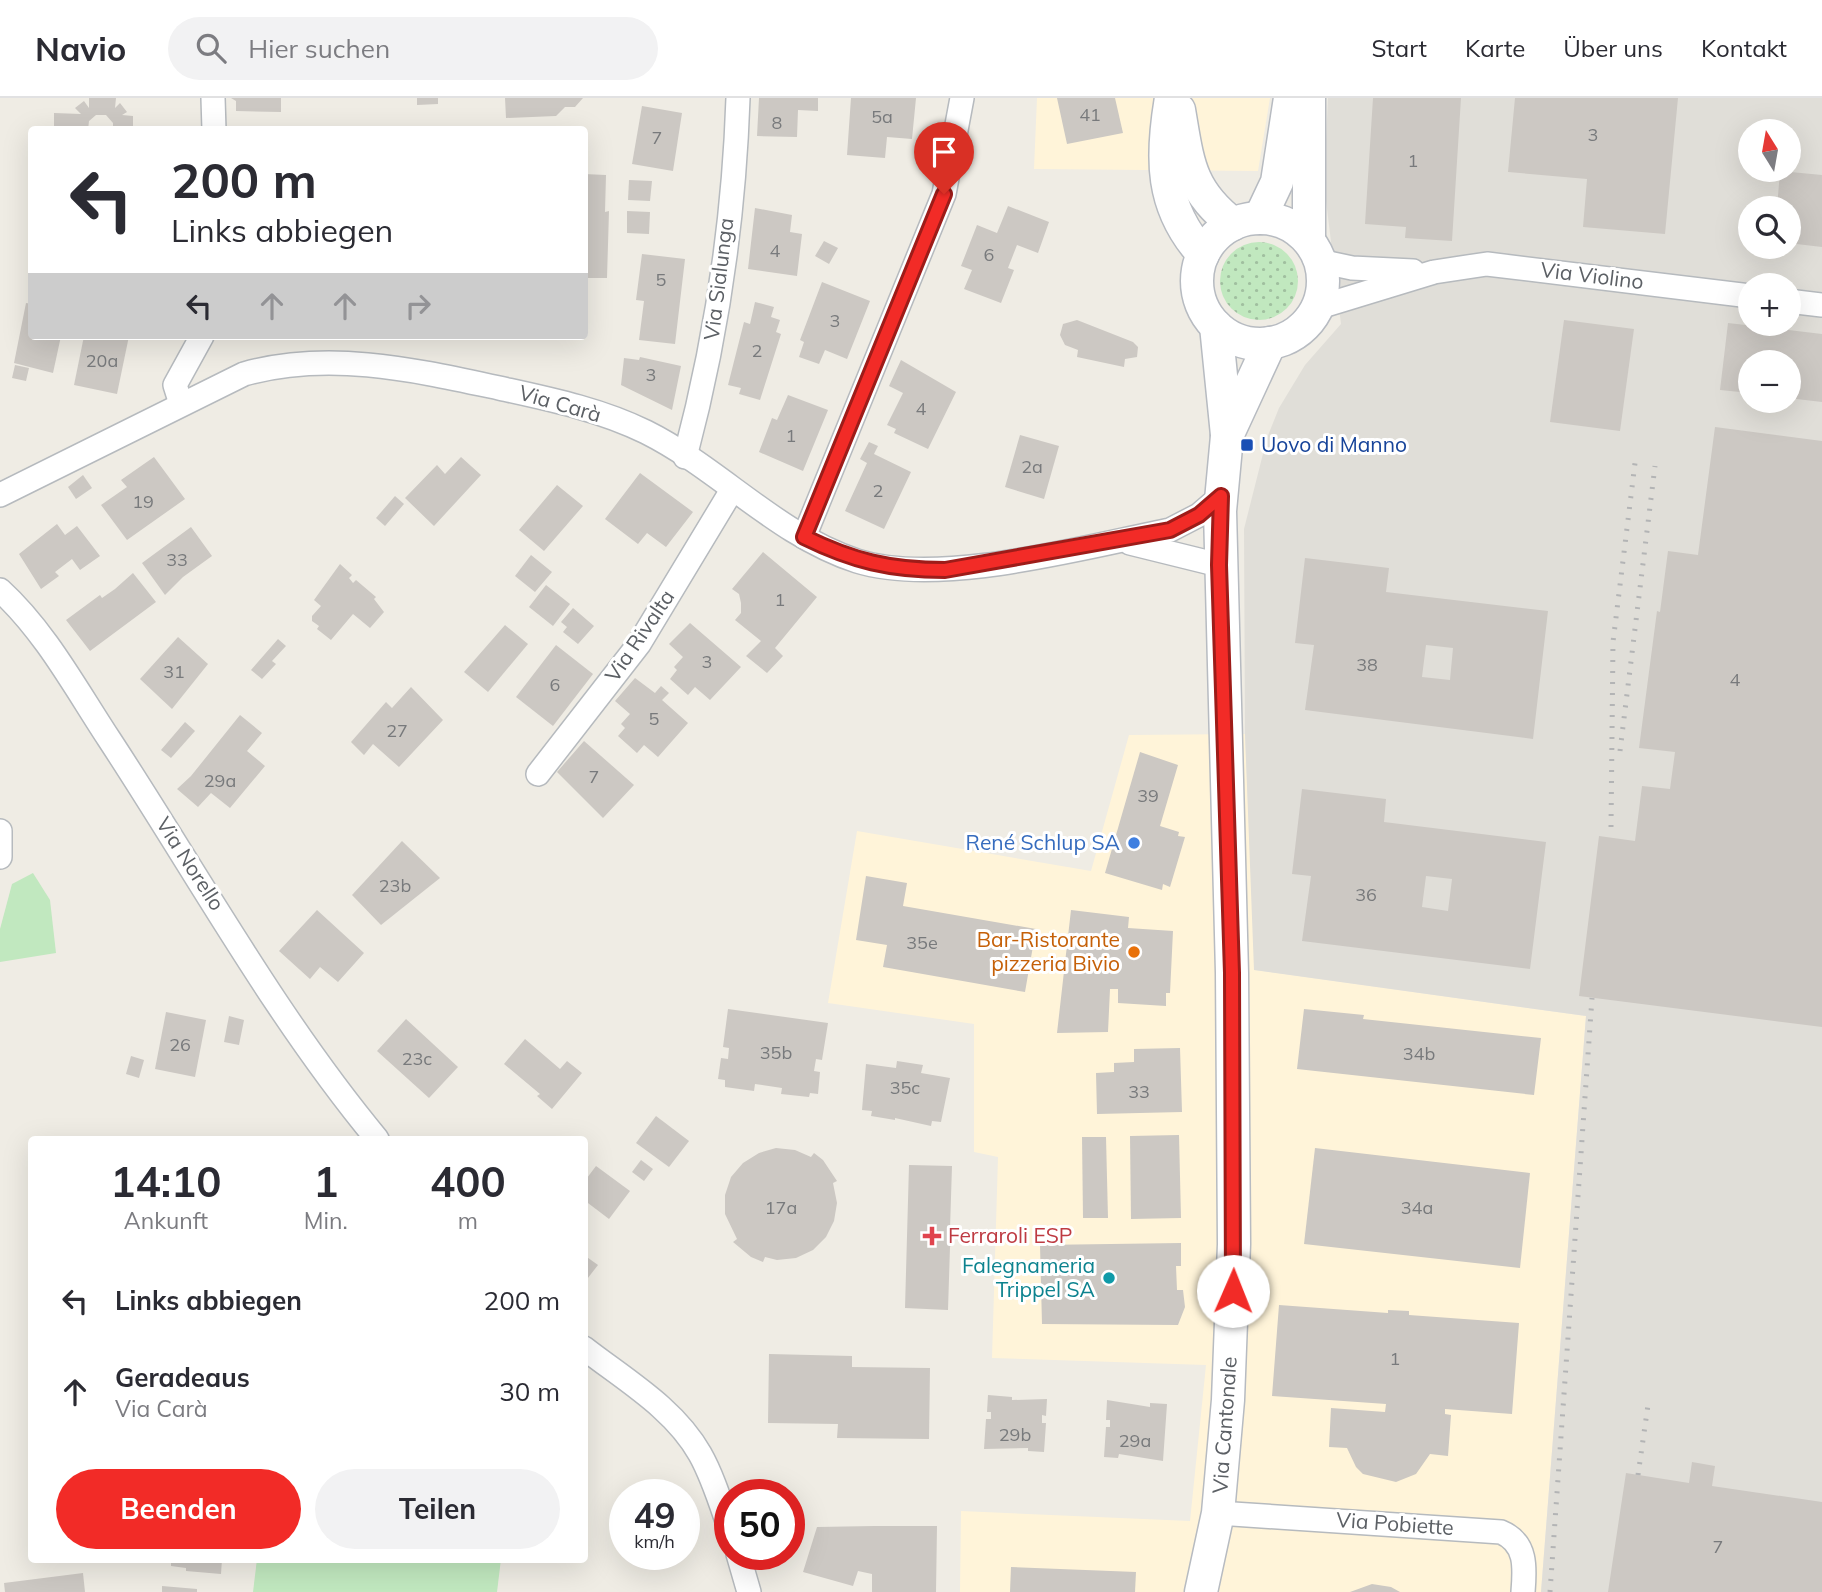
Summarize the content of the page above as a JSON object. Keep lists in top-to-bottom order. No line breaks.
{"streets":{"main road":["Via Cantonale"],"street":["Via Violino","Via Sialunga","Via Carà","Via Rivalta","Via Norello","Via Pobiette"]},"crossings":[["Via Sialunga","Via Carà"],["Via Carà","Via Rivalta"],["Via Cantonale","Via Pobiette"]],"places":{"transit":["Uovo di Manno"],"other":["René Schlup SA","Bar-Ristorante pizzeria Bivio","Falegnameria Trippel SA"],"health":["Ferraroli ESP"]},"house_numbers":["41","5a","8","3","7","1","4","6","5","3","2","20a","3","4","1","2a","2","19","33","1","3","38","31","4","6","5","27","7","29a","39","23b","36","35e","26","35b","34b","23c","35c","33","17a","34a","1","29b","29a","7"],"north":"top","page":{"header":"Navio","search":"Hier suchen","nav":["Start","Karte","Über uns","Kontakt"],"map_buttons":["+","−"],"turn":["200 m","Links abbiegen"],"eta":["14:10","Ankunft","1","Min.","400","m"],"list":[{"name":"Links abbiegen","value":"200 m"},{"name":"Geradeaus","note":"Via Carà","value":"30 m"}],"buttons":["Beenden","Teilen"],"speed":"49 km/h","limit":"50"}}
